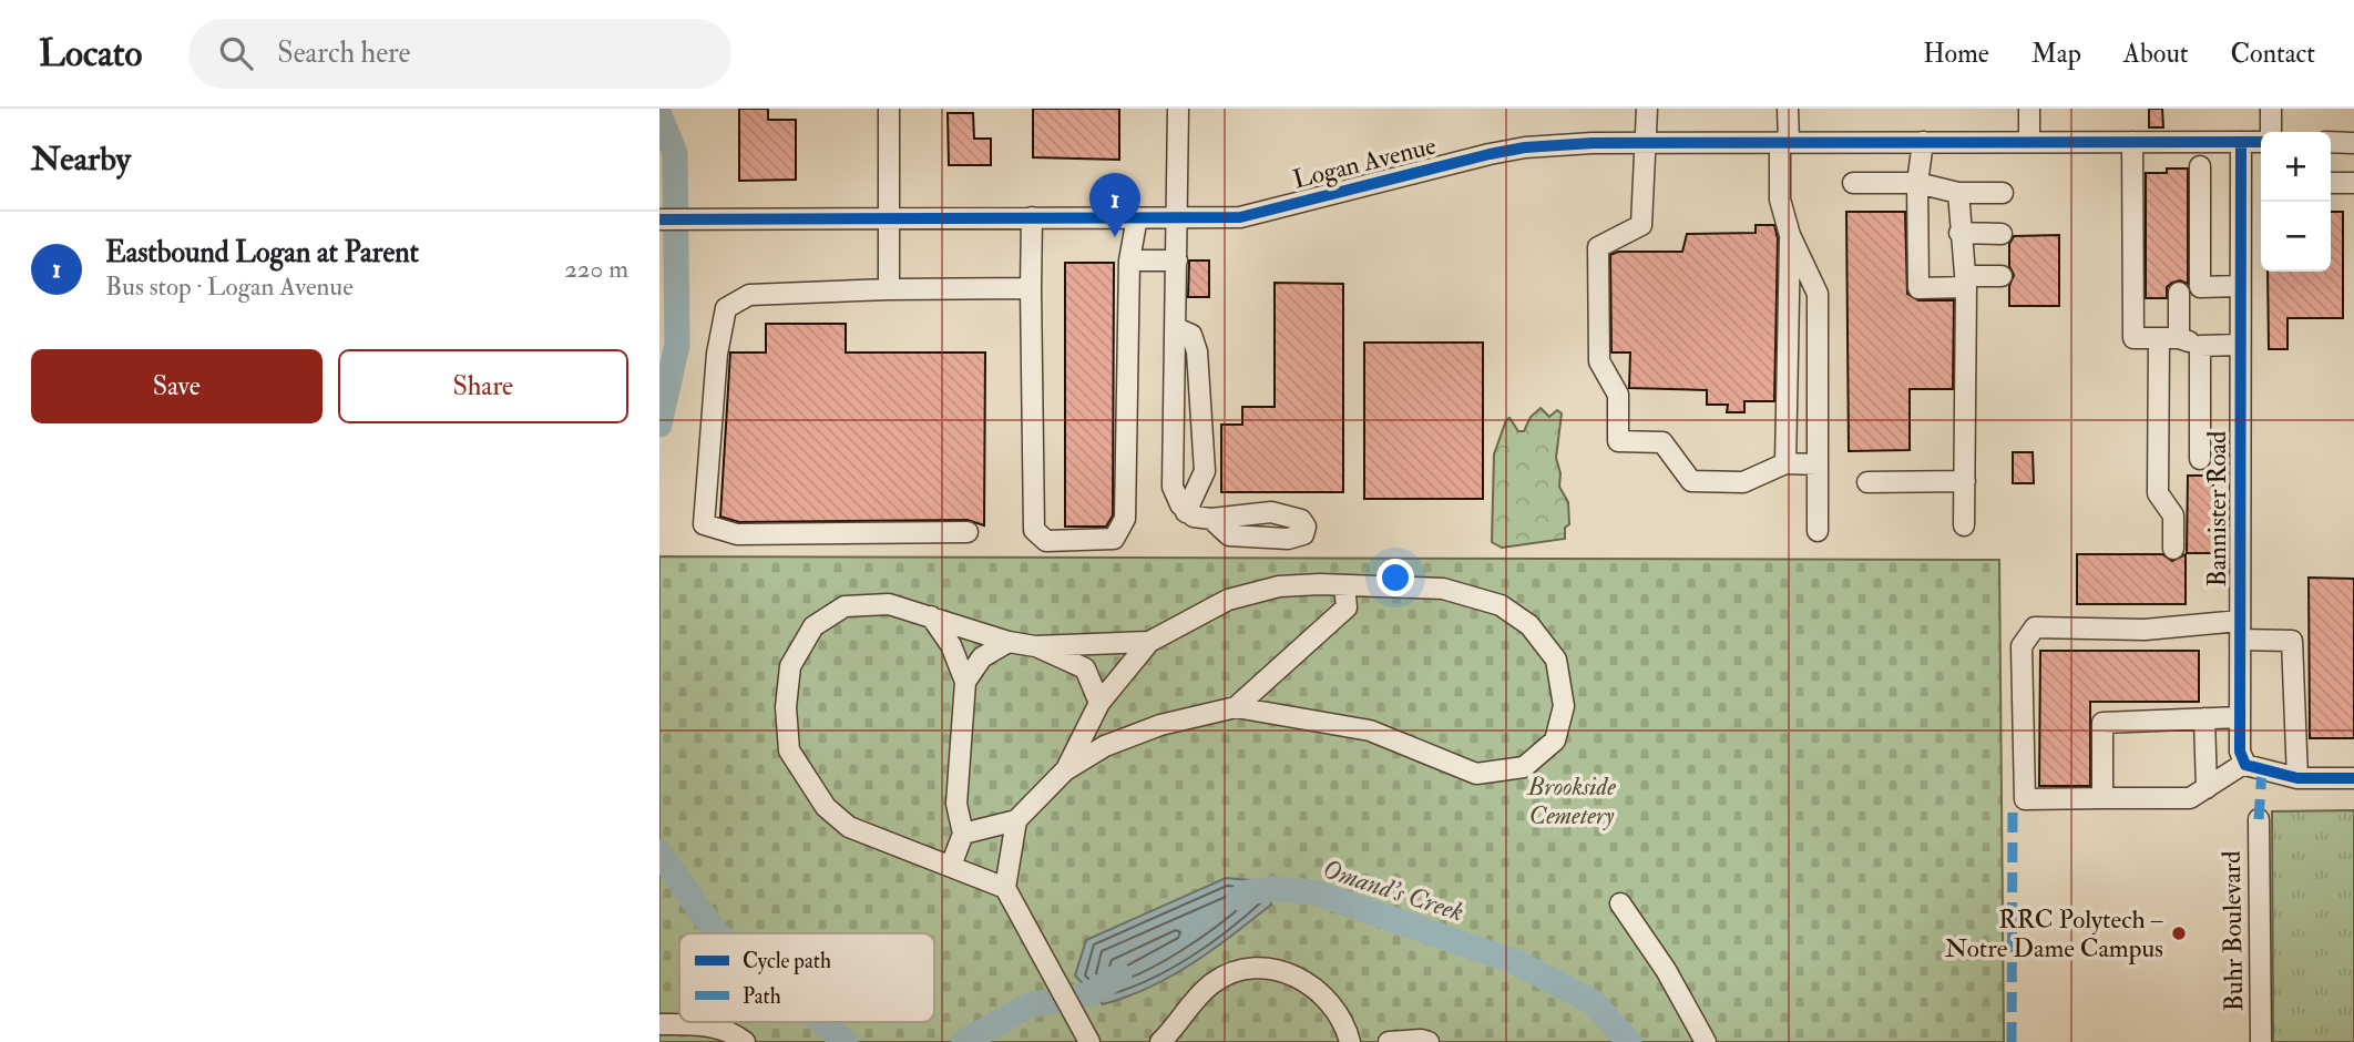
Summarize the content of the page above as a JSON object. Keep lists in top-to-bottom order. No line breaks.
{"streets":{"street":["Logan Avenue","Bannister Road","Buhr Boulevard"]},"crossings":[["Logan Avenue","Bannister Road"]],"water":["Omand's Creek"],"parks":["Brookside Cemetery"],"places":["RRC Polytech – Notre Dame Campus"],"legend":["Cycle path","Path"],"page":{"header":"Locato","search":"Search here","nav":["Home","Map","About","Contact"],"heading":"Nearby","map_buttons":["+","−"],"pins":"1","list":[{"mark":"1","name":"Eastbound Logan at Parent","note":"Bus stop · Logan Avenue","value":"220 m"}],"buttons":["Save","Share"]}}
